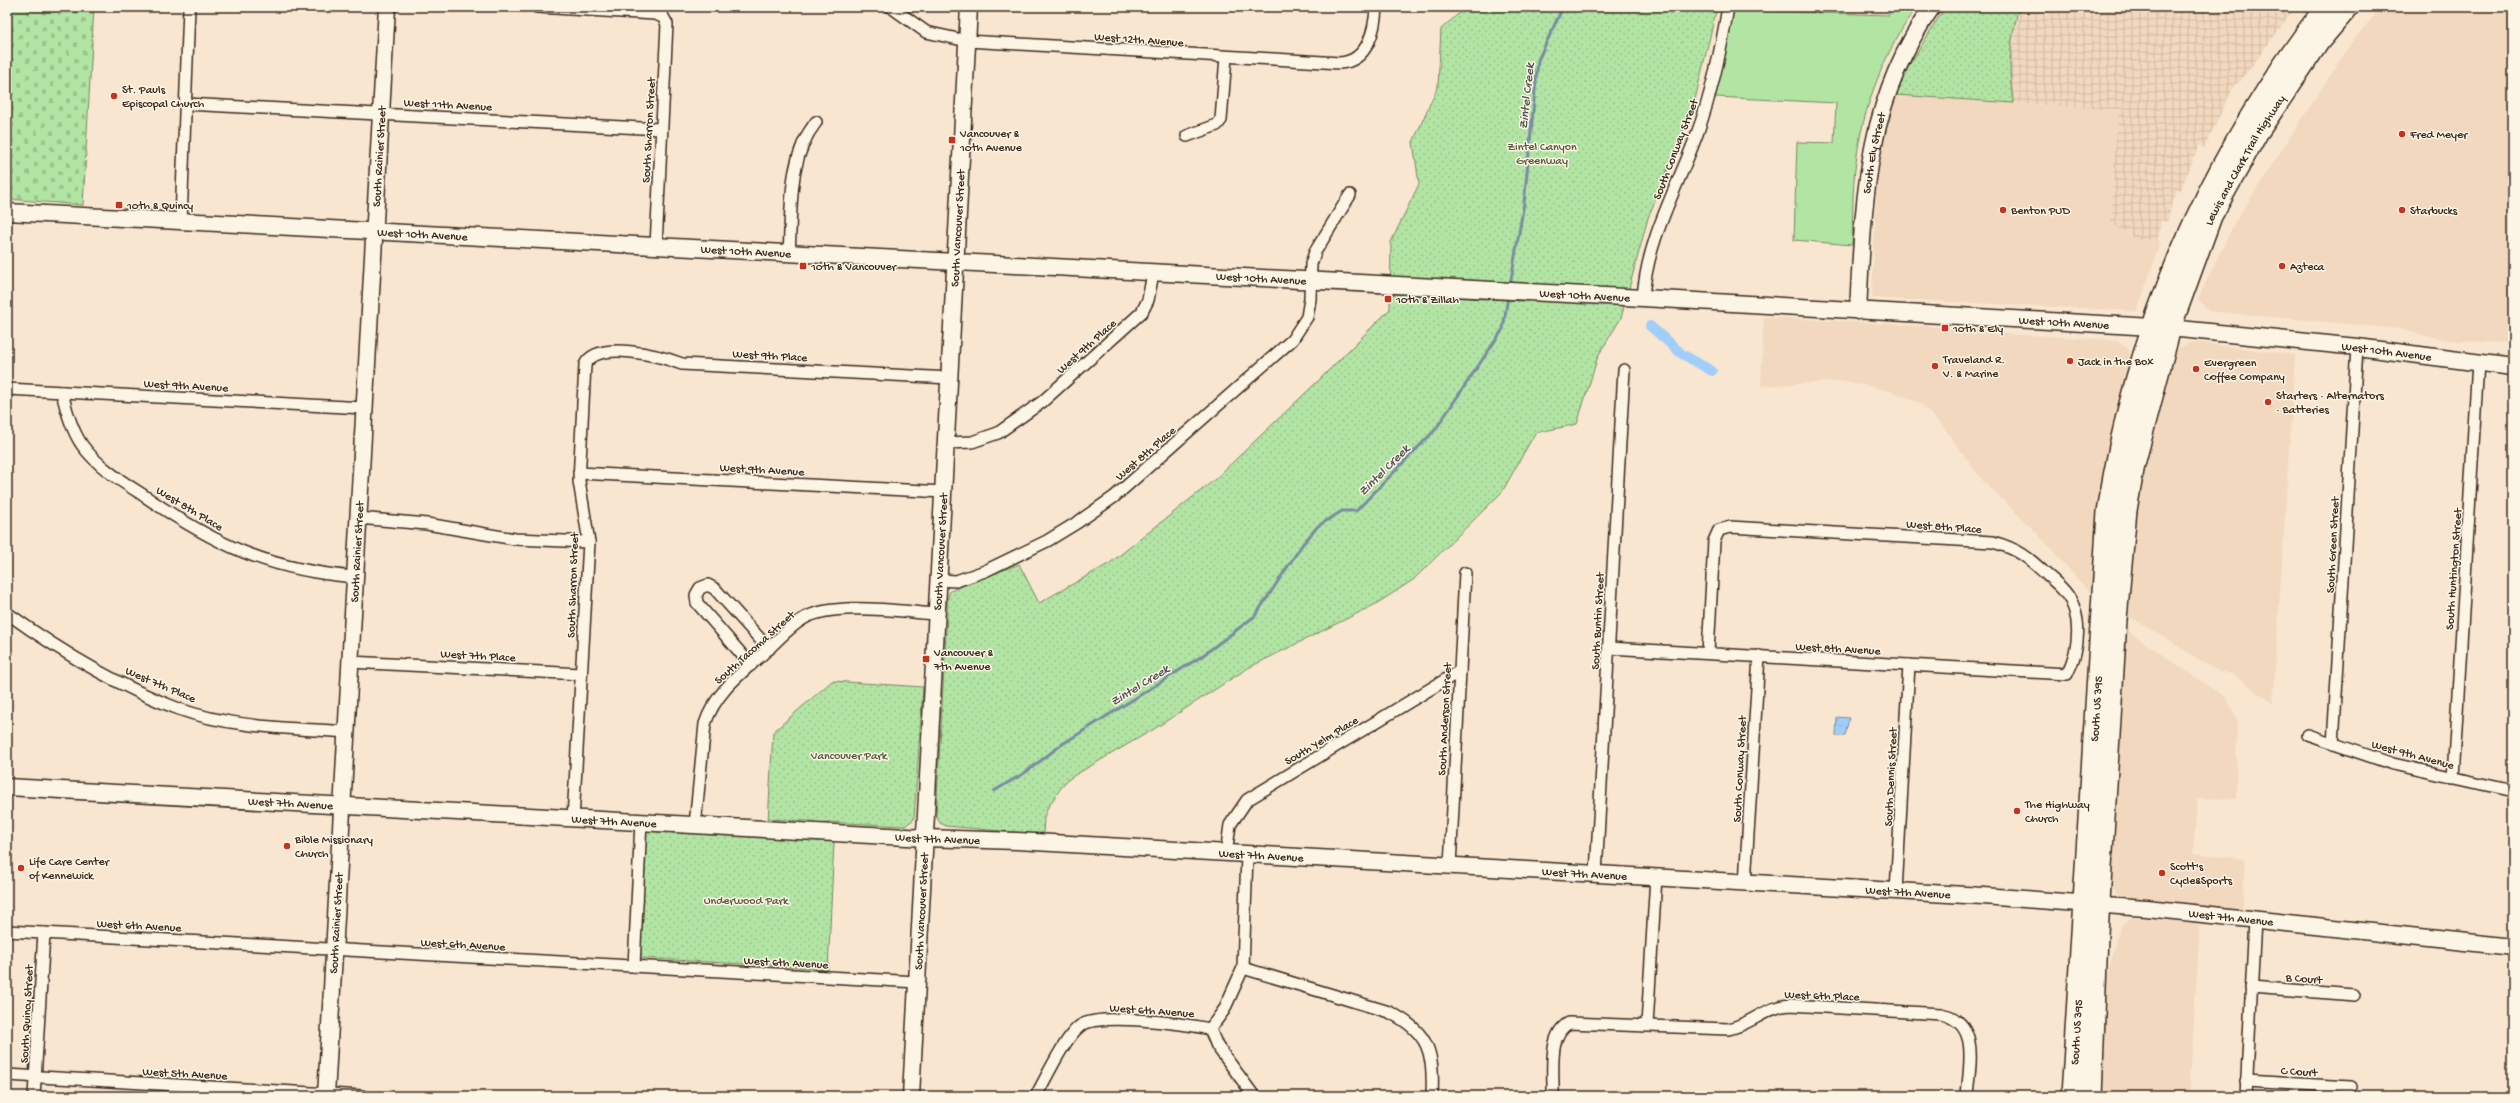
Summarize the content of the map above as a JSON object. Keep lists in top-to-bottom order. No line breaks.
{"streets":{"highway":["Lewis and Clark Trail Highway","South US 395"],"street":["West 12th Avenue","West 11th Avenue","South Sharron Street","South Conway Street","South Ely Street","South Rainier Street","South Vancouver Street","West 10th Avenue","West 9th Place","West 9th Avenue","West 8th Place","South Green Street","South Huntington Street","South Buntin Street","South Tacoma Street","West 8th Avenue","West 7th Place","South Anderson Street","South Yelm Place","South Dennis Street","West 7th Avenue","West 6th Avenue","B Court","West 6th Place","South Quincy Street","C Court","West 5th Avenue"]},"crossings":[["West 12th Avenue","South Vancouver Street"],["West 11th Avenue","South Sharron Street"],["West 11th Avenue","South Rainier Street"],["South Sharron Street","West 10th Avenue"],["South Sharron Street","West 9th Place"],["South Sharron Street","West 9th Avenue"],["South Sharron Street","West 7th Place"],["South Sharron Street","West 7th Avenue"],["South Conway Street","West 10th Avenue"],["South Conway Street","West 8th Avenue"],["South Conway Street","West 7th Avenue"],["South Ely Street","West 10th Avenue"],["South Rainier Street","West 10th Avenue"],["South Rainier Street","West 9th Avenue"],["South Rainier Street","West 8th Place"],["South Rainier Street","West 7th Place"],["South Rainier Street","West 7th Avenue"],["South Rainier Street","West 6th Avenue"],["South Rainier Street","West 5th Avenue"],["Lewis and Clark Trail Highway","West 10th Avenue"],["Lewis and Clark Trail Highway","South US 395"],["South Vancouver Street","West 10th Avenue"],["South Vancouver Street","West 9th Place"],["South Vancouver Street","West 9th Avenue"],["South Vancouver Street","West 8th Place"],["South Vancouver Street","South Tacoma Street"],["South Vancouver Street","West 7th Avenue"],["South Vancouver Street","West 6th Avenue"],["West 10th Avenue","West 9th Place"],["West 10th Avenue","West 8th Place"],["West 10th Avenue","South Green Street"],["West 10th Avenue","South Huntington Street"],["West 10th Avenue","South US 395"],["West 9th Avenue","West 8th Place"],["West 9th Avenue","South Green Street"],["West 9th Avenue","South Huntington Street"],["West 8th Place","West 8th Avenue"],["South Buntin Street","West 8th Avenue"],["South Buntin Street","West 7th Avenue"],["South Tacoma Street","West 7th Avenue"],["West 8th Avenue","South Dennis Street"],["South US 395","West 7th Avenue"],["South Anderson Street","South Yelm Place"],["South Anderson Street","West 7th Avenue"],["South Yelm Place","West 7th Avenue"],["South Dennis Street","West 7th Avenue"],["West 6th Avenue","South Quincy Street"],["South Quincy Street","West 5th Avenue"]],"water":["Zintel Creek"],"parks":["Zintel Canyon Greenway","Vancouver Park","Underwood Park"],"places":{"other":["St. Pauls Episcopal Church","Fred Meyer","Benton PUD","Starbucks","Azteca","Jack in the Box","Traveland R. V. & Marine","Evergreen Coffee Company","Starters · Alternators · Batteries","The Highway Church","Bible Missionary Church","Life Care Center of Kennewick","Scott's Cycle&Sports"],"transit":["Vancouver & 10th Avenue","10th & Quincy","10th & Vancouver","10th & Zillah","10th & Ely","Vancouver & 7th Avenue"]}}
